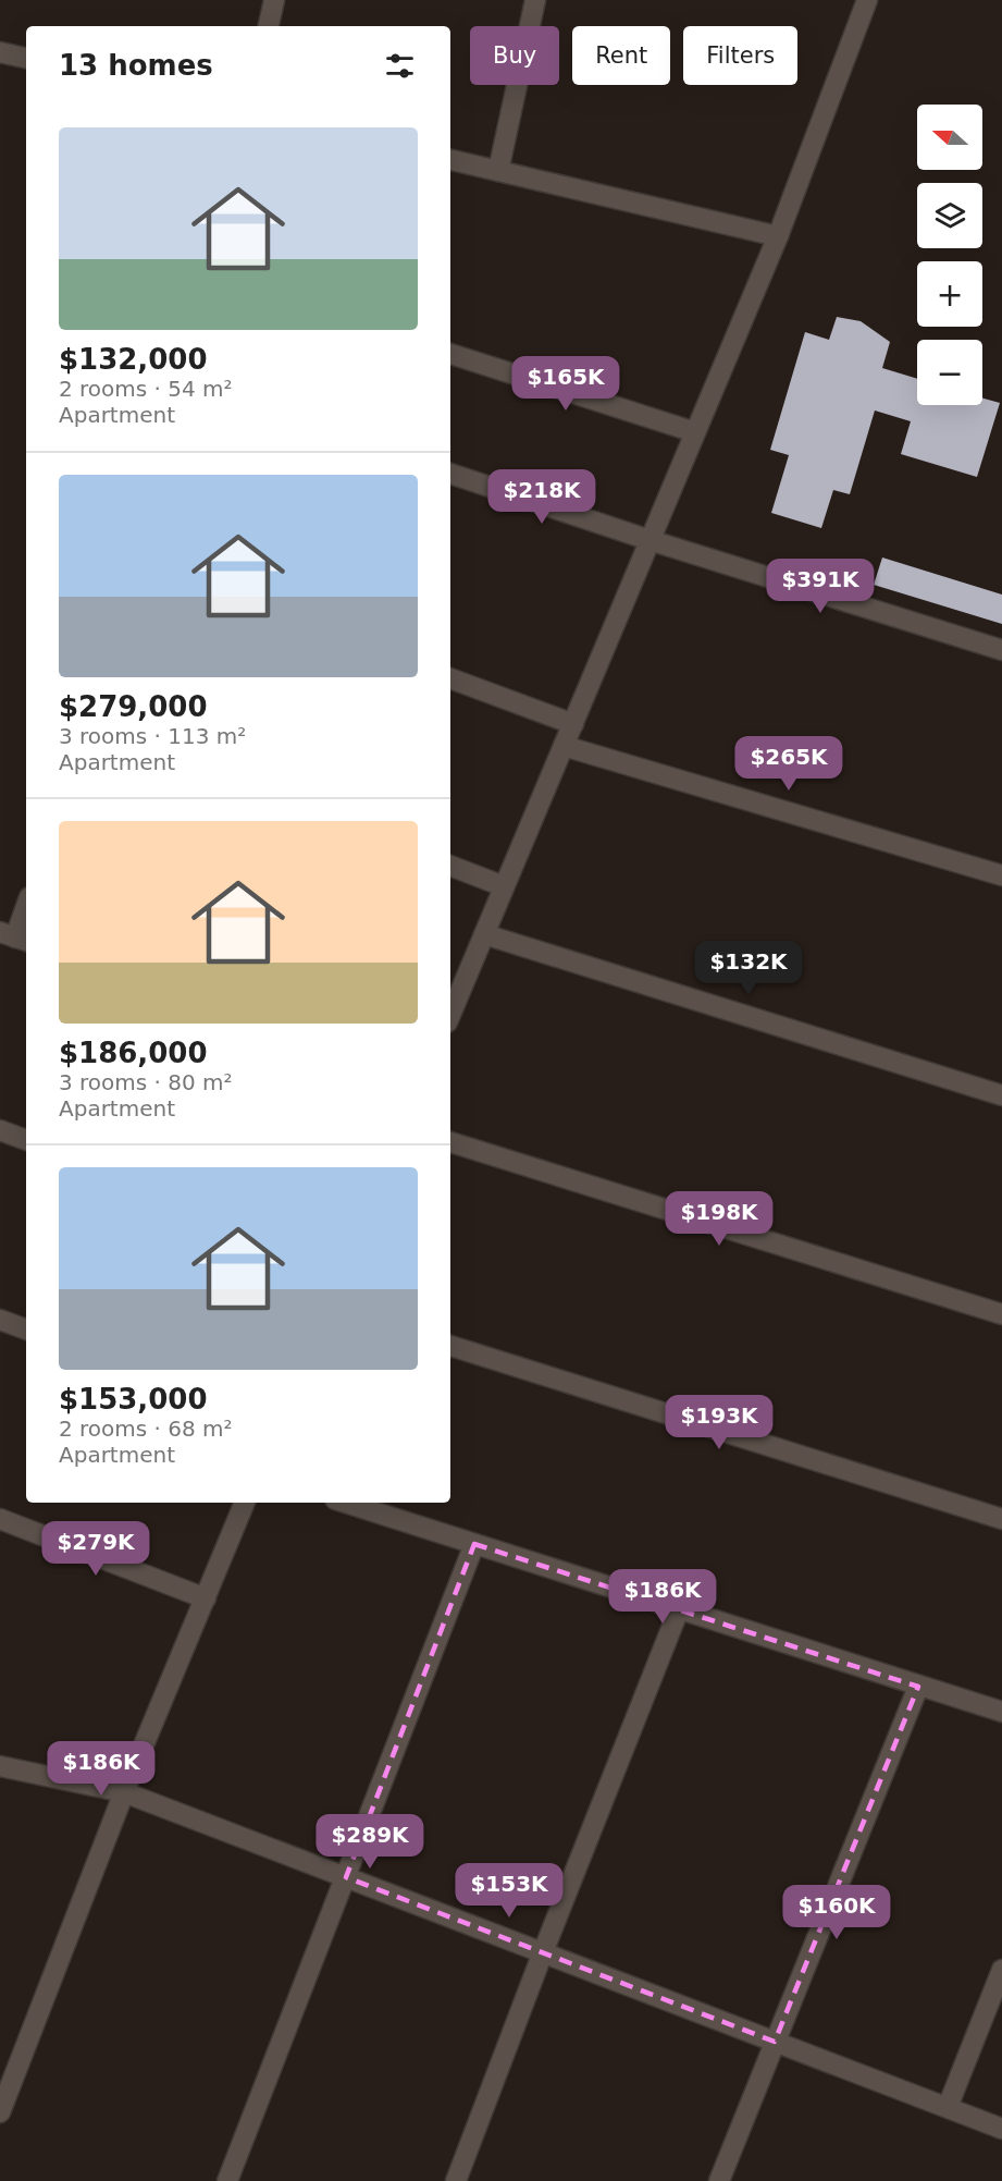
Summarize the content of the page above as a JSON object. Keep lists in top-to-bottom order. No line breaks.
{"north":"left","page":{"chip":["Buy","Rent","Filters"],"heading":"13 homes","map_buttons":["+","−"],"list":[{"name":"$132,000","note":"2 rooms · 54 m² · Apartment"},{"name":"$279,000","note":"3 rooms · 113 m² · Apartment"},{"name":"$186,000","note":"3 rooms · 80 m² · Apartment"},{"name":"$153,000","note":"2 rooms · 68 m² · Apartment"}],"price":["$165K","$218K","$391K","$265K","$132K","$198K","$193K","$279K","$186K","$186K","$289K","$153K","$160K"]}}
